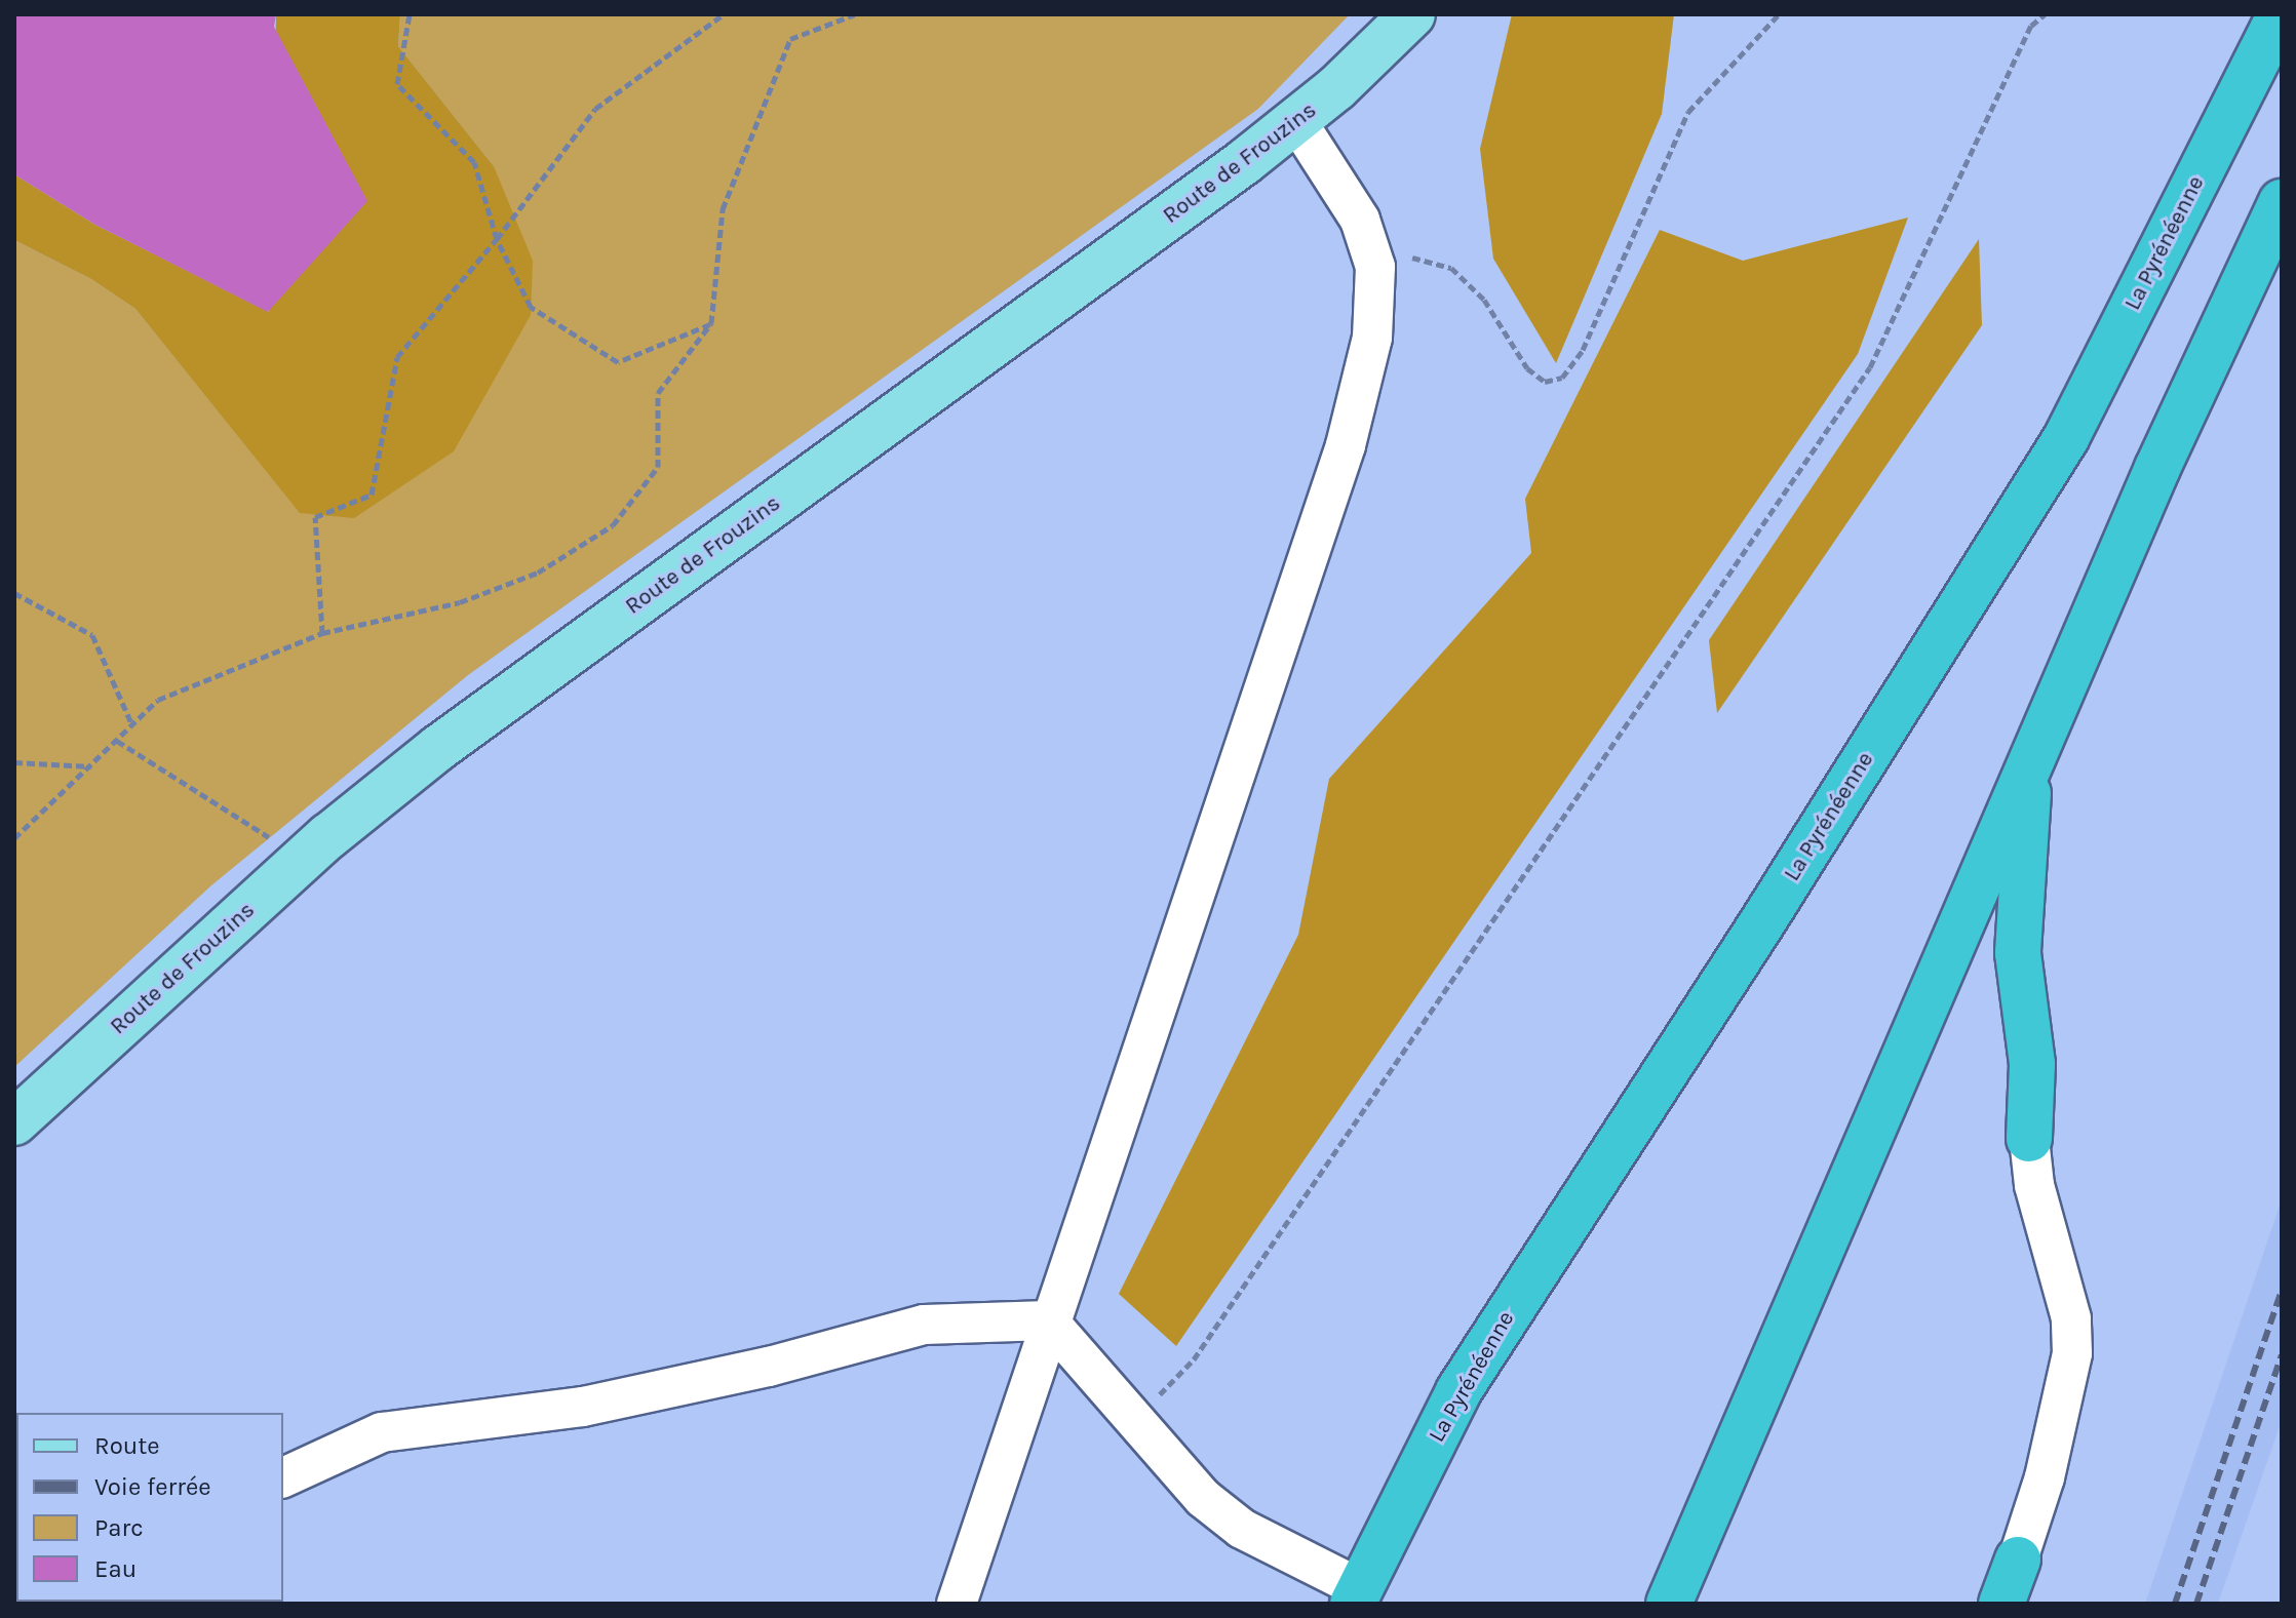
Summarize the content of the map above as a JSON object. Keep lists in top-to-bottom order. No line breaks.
{"streets":{"highway":["La Pyrénéenne"],"main road":["Route de Frouzins"]},"legend":["Route","Voie ferrée","Parc","Eau"]}
